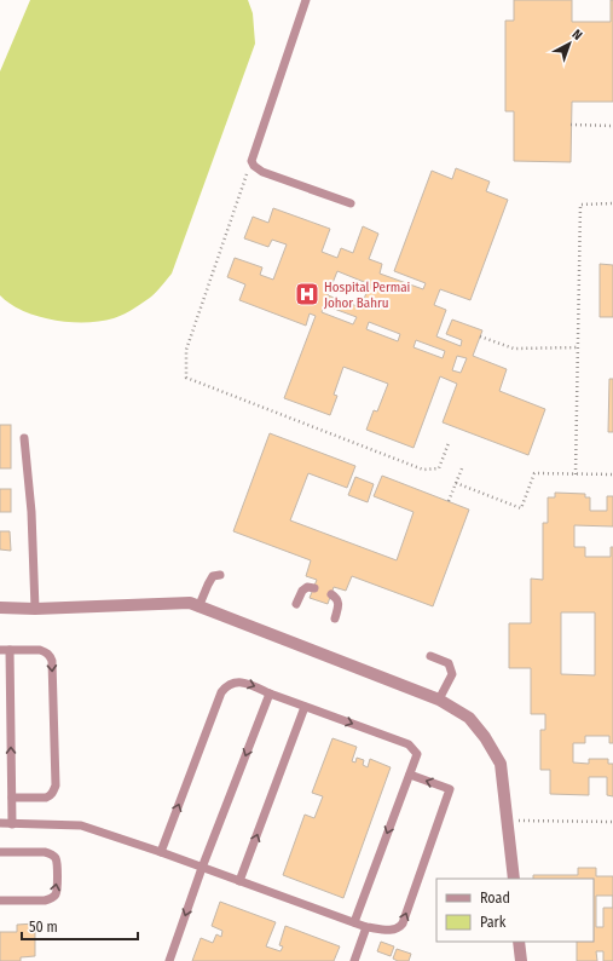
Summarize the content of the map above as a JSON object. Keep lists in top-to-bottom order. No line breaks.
{"places":{"hospital":["Hospital Permai Johor Bahru"]},"legend":["Road","Park"],"scale_bar":"50 m","north":"top right"}
